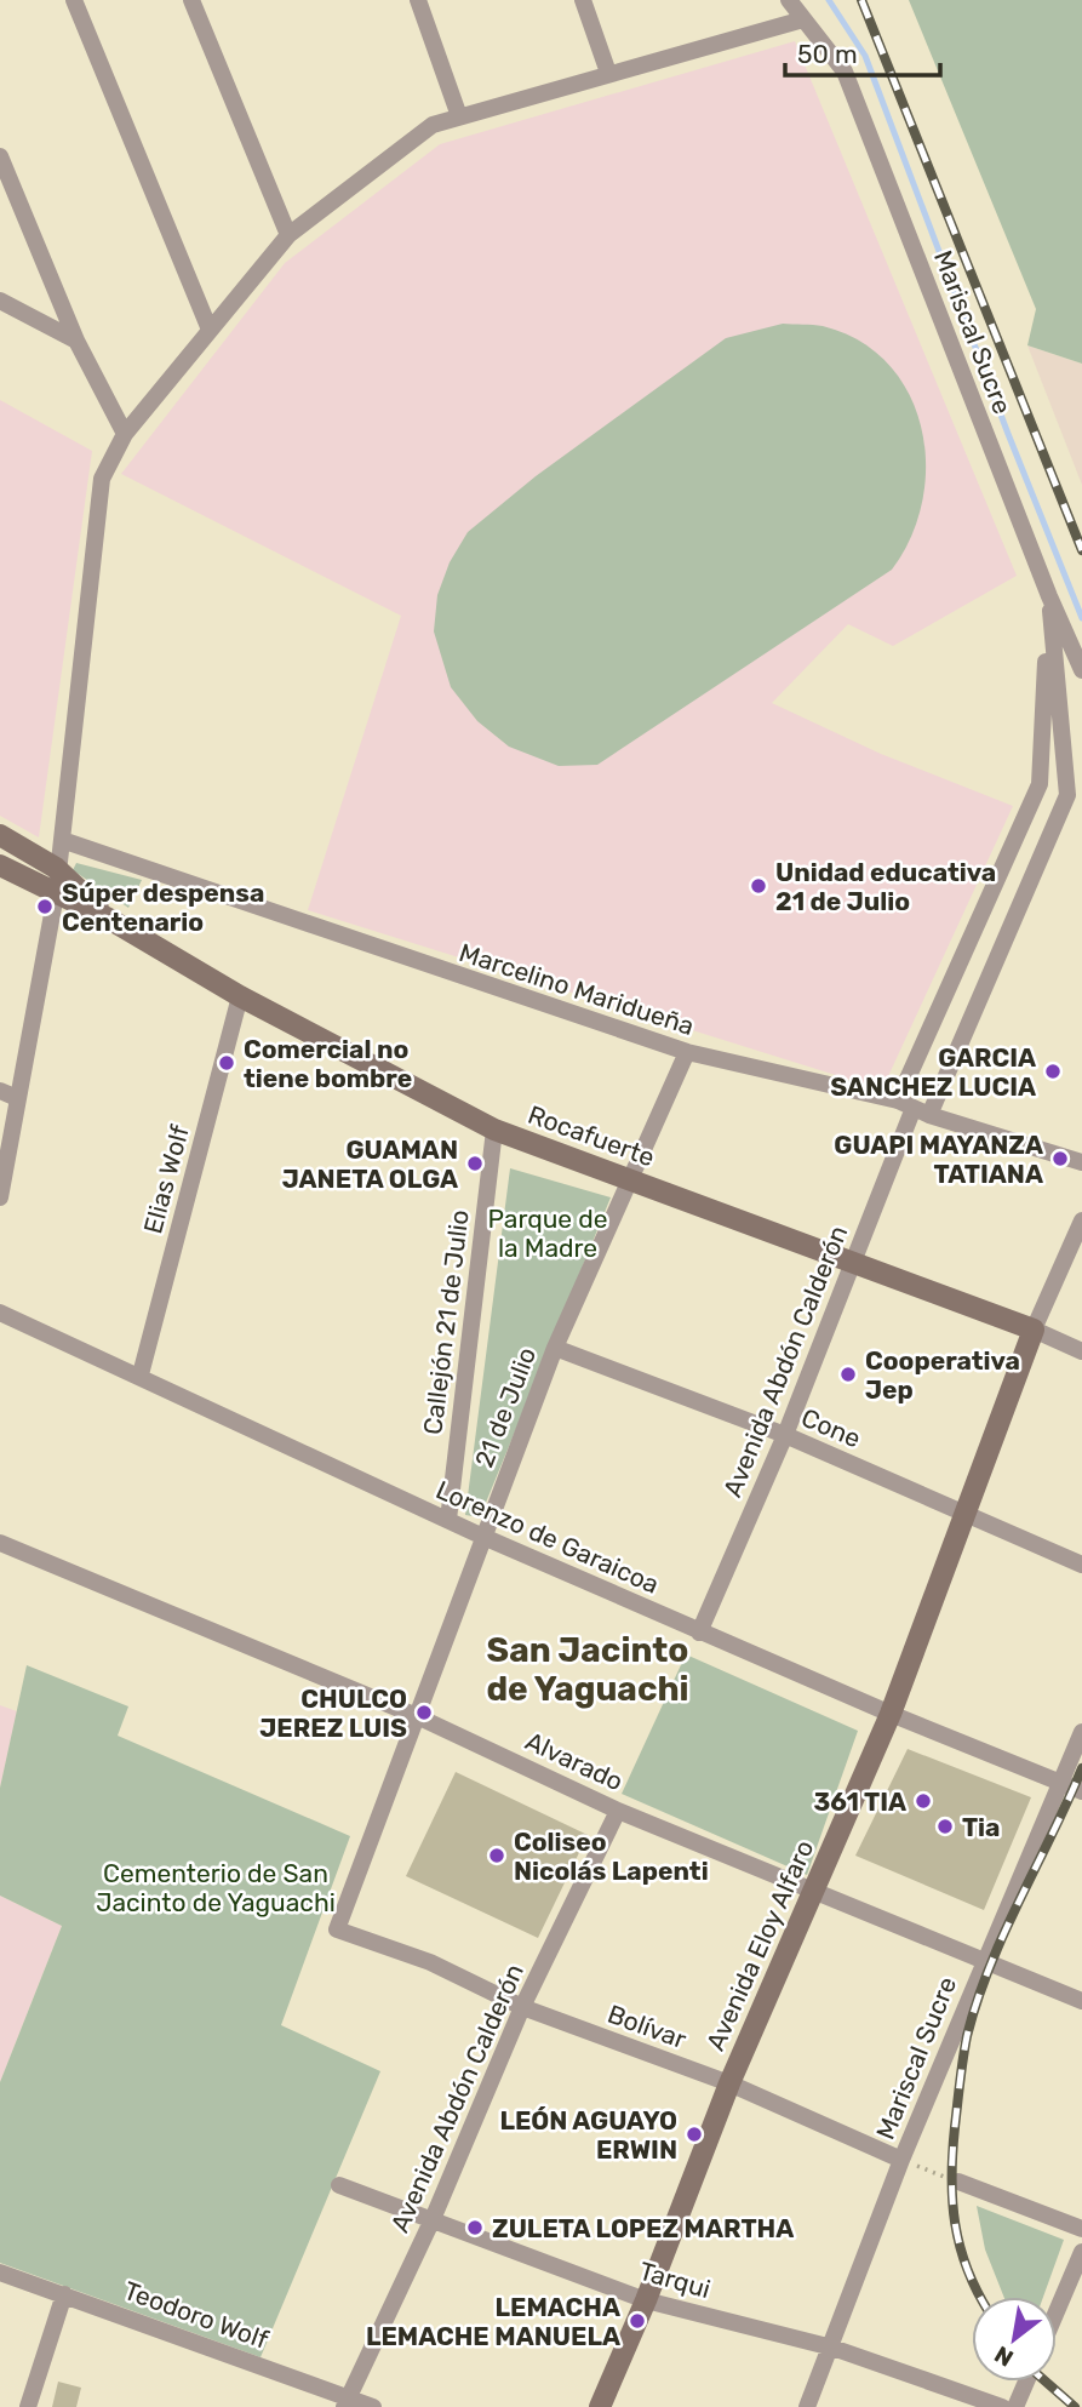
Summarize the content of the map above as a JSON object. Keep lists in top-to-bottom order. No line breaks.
{"streets":{"street":["Mariscal Sucre","Marcelino Maridueña","Rocafuerte","Elias Wolf","Callejón 21 de Julio","Avenida Abdón Calderón","21 de Julio","Cone","Lorenzo de Garaicoa","Alvarado","Avenida Eloy Alfaro","Bolívar","Tarqui","Teodoro Wolf"]},"crossings":[["Mariscal Sucre","Avenida Abdón Calderón"],["Mariscal Sucre","Lorenzo de Garaicoa"],["Mariscal Sucre","Alvarado"],["Mariscal Sucre","Bolívar"],["Mariscal Sucre","Tarqui"],["Marcelino Maridueña","Avenida Abdón Calderón"],["Marcelino Maridueña","21 de Julio"],["Rocafuerte","Elias Wolf"],["Rocafuerte","Callejón 21 de Julio"],["Rocafuerte","Avenida Abdón Calderón"],["Rocafuerte","21 de Julio"],["Rocafuerte","Avenida Eloy Alfaro"],["Elias Wolf","Lorenzo de Garaicoa"],["Callejón 21 de Julio","Lorenzo de Garaicoa"],["Avenida Abdón Calderón","Cone"],["Avenida Abdón Calderón","Lorenzo de Garaicoa"],["Avenida Abdón Calderón","Alvarado"],["Avenida Abdón Calderón","Bolívar"],["Avenida Abdón Calderón","Tarqui"],["Avenida Abdón Calderón","Teodoro Wolf"],["21 de Julio","Cone"],["21 de Julio","Lorenzo de Garaicoa"],["21 de Julio","Alvarado"],["21 de Julio","Bolívar"],["Cone","Avenida Eloy Alfaro"],["Lorenzo de Garaicoa","Avenida Eloy Alfaro"],["Alvarado","Avenida Eloy Alfaro"],["Avenida Eloy Alfaro","Bolívar"],["Avenida Eloy Alfaro","Tarqui"]],"districts":["San Jacinto de Yaguachi"],"parks":["Parque de la Madre","Cementerio de San Jacinto de Yaguachi"],"places":["Unidad educativa 21 de Julio","Súper despensa Centenario","Comercial no tiene bombre","GARCIA SANCHEZ LUCIA","GUAPI MAYANZA TATIANA","GUAMAN JANETA OLGA","Cooperativa Jep","CHULCO JEREZ LUIS","361 TIA","Tia","Coliseo Nicolás Lapenti","LEÓN AGUAYO ERWIN","ZULETA LOPEZ MARTHA","LEMACHA LEMACHE MANUELA"],"scale_bar":"50 m","north":"bottom left"}
